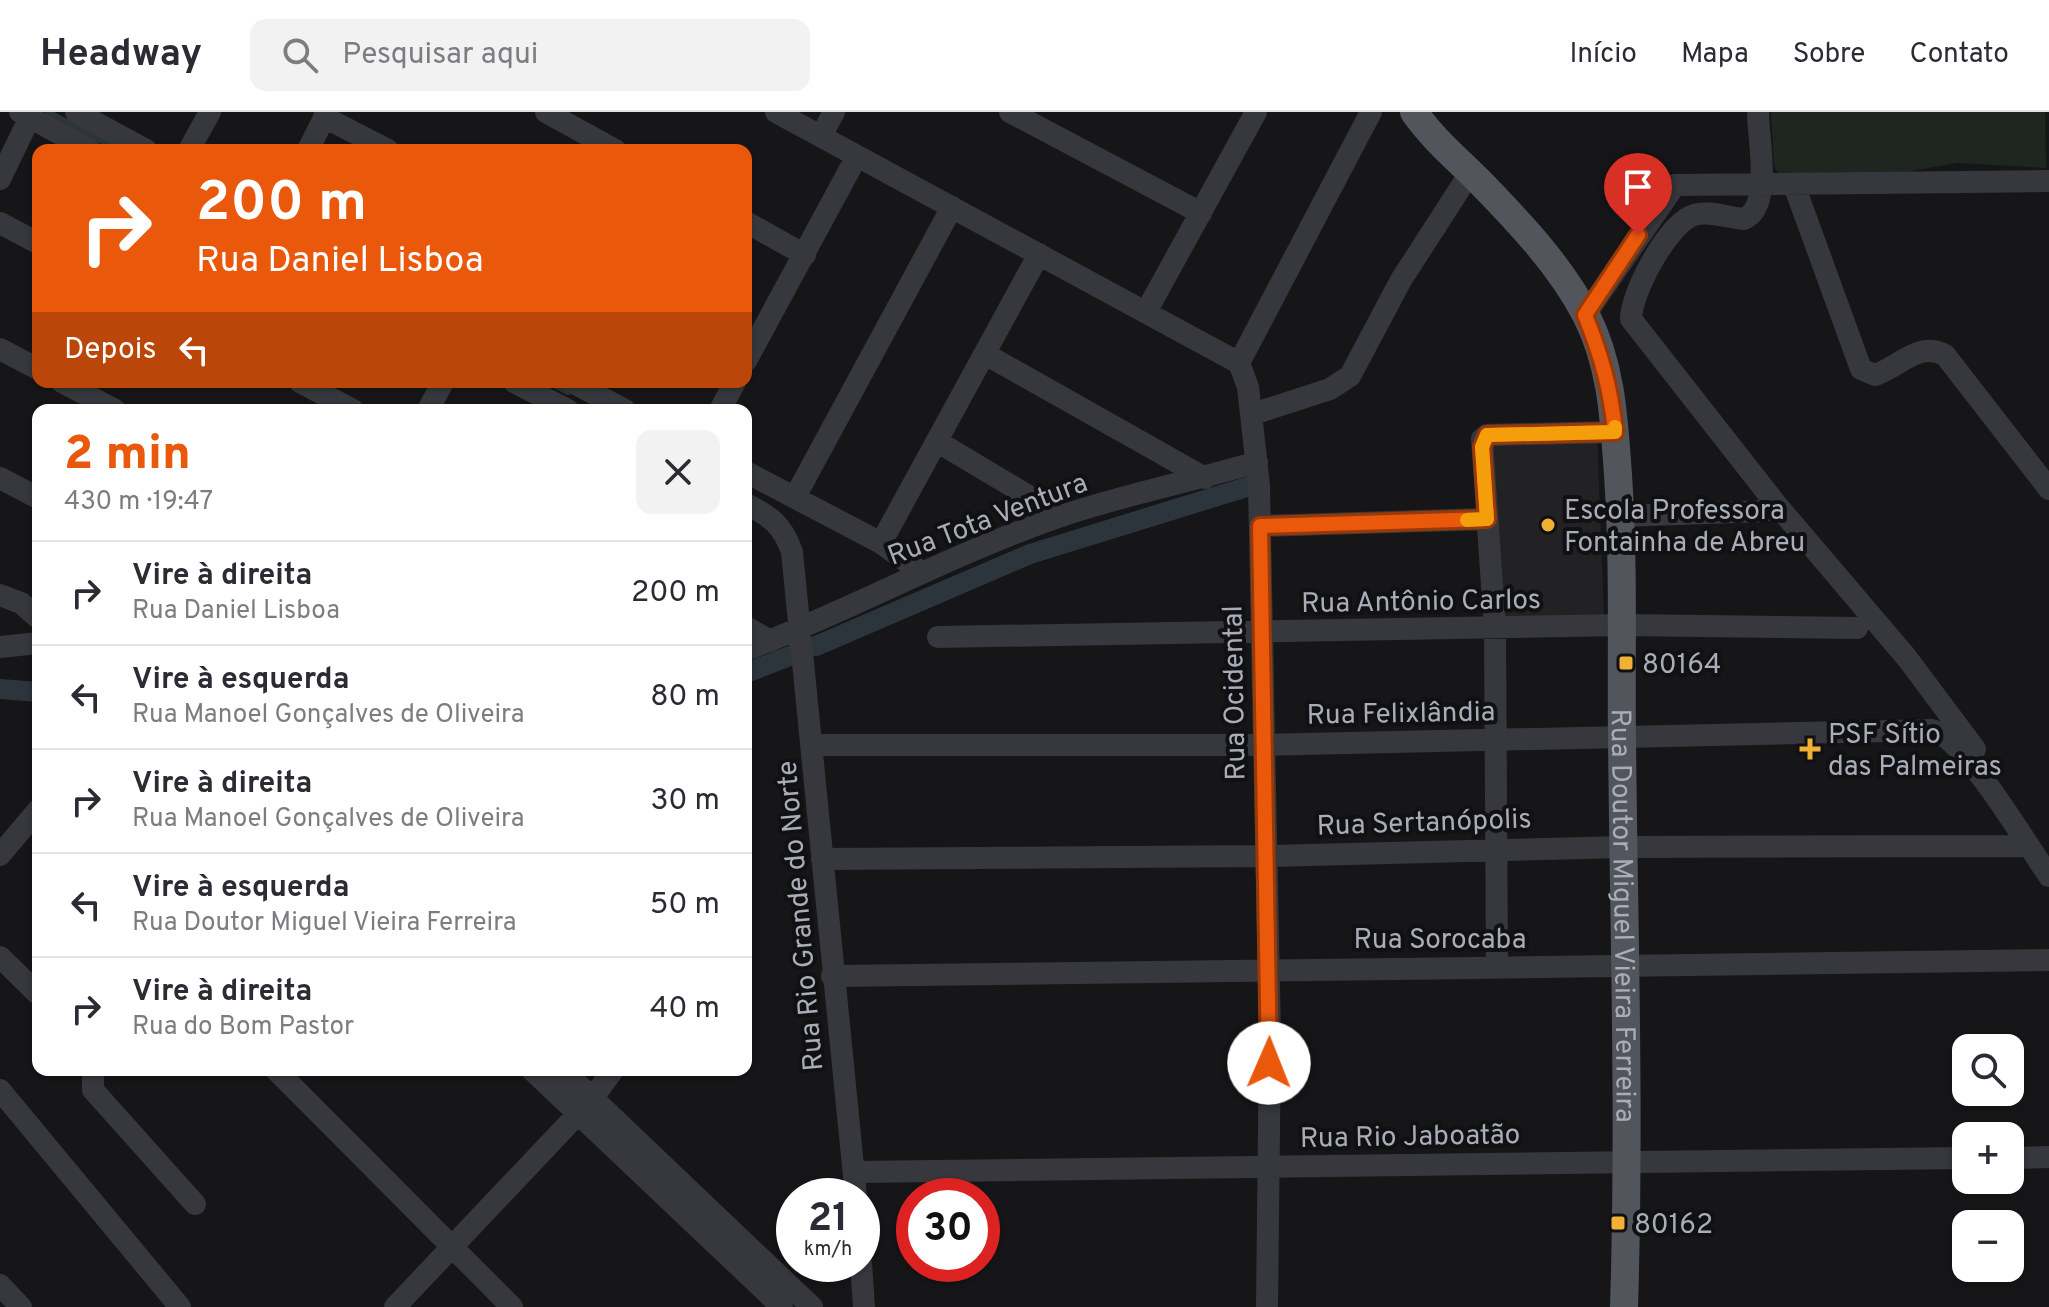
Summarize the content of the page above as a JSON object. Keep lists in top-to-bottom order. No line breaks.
{"streets":{"main road":["Rua Doutor Miguel Vieira Ferreira"],"street":["Rua Tota Ventura","Rua Antônio Carlos","Rua Ocidental","Rua Felixlândia","Rua Sertanópolis","Rua Rio Grande do Norte","Rua Sorocaba","Rua Rio Jaboatão"]},"crossings":[["Rua Tota Ventura","Rua Ocidental"],["Rua Tota Ventura","Rua Rio Grande do Norte"],["Rua Antônio Carlos","Rua Ocidental"],["Rua Antônio Carlos","Rua Doutor Miguel Vieira Ferreira"],["Rua Ocidental","Rua Felixlândia"],["Rua Ocidental","Rua Sertanópolis"],["Rua Ocidental","Rua Sorocaba"],["Rua Ocidental","Rua Rio Jaboatão"],["Rua Felixlândia","Rua Sertanópolis"],["Rua Felixlândia","Rua Doutor Miguel Vieira Ferreira"],["Rua Felixlândia","Rua Rio Grande do Norte"],["Rua Sertanópolis","Rua Doutor Miguel Vieira Ferreira"],["Rua Sertanópolis","Rua Rio Grande do Norte"],["Rua Doutor Miguel Vieira Ferreira","Rua Sorocaba"],["Rua Doutor Miguel Vieira Ferreira","Rua Rio Jaboatão"],["Rua Rio Grande do Norte","Rua Sorocaba"],["Rua Rio Grande do Norte","Rua Rio Jaboatão"]],"places":{"other":["Escola Professora Fontainha de Abreu"],"transit":["80164","80162"],"health":["PSF Sítio das Palmeiras"]},"page":{"header":"Headway","search":"Pesquisar aqui","nav":["Início","Mapa","Sobre","Contato"],"turn":["200 m","Rua Daniel Lisboa"],"then":"Depois","heading":["2 min","430 m · 19:47"],"list":[{"name":"Vire à direita","note":"Rua Daniel Lisboa","value":"200 m"},{"name":"Vire à esquerda","note":"Rua Manoel Gonçalves de Oliveira","value":"80 m"},{"name":"Vire à direita","note":"Rua Manoel Gonçalves de Oliveira","value":"30 m"},{"name":"Vire à esquerda","note":"Rua Doutor Miguel Vieira Ferreira","value":"50 m"},{"name":"Vire à direita","note":"Rua do Bom Pastor","value":"40 m"}],"map_buttons":["+","−"],"speed":"21 km/h","limit":"30"}}
